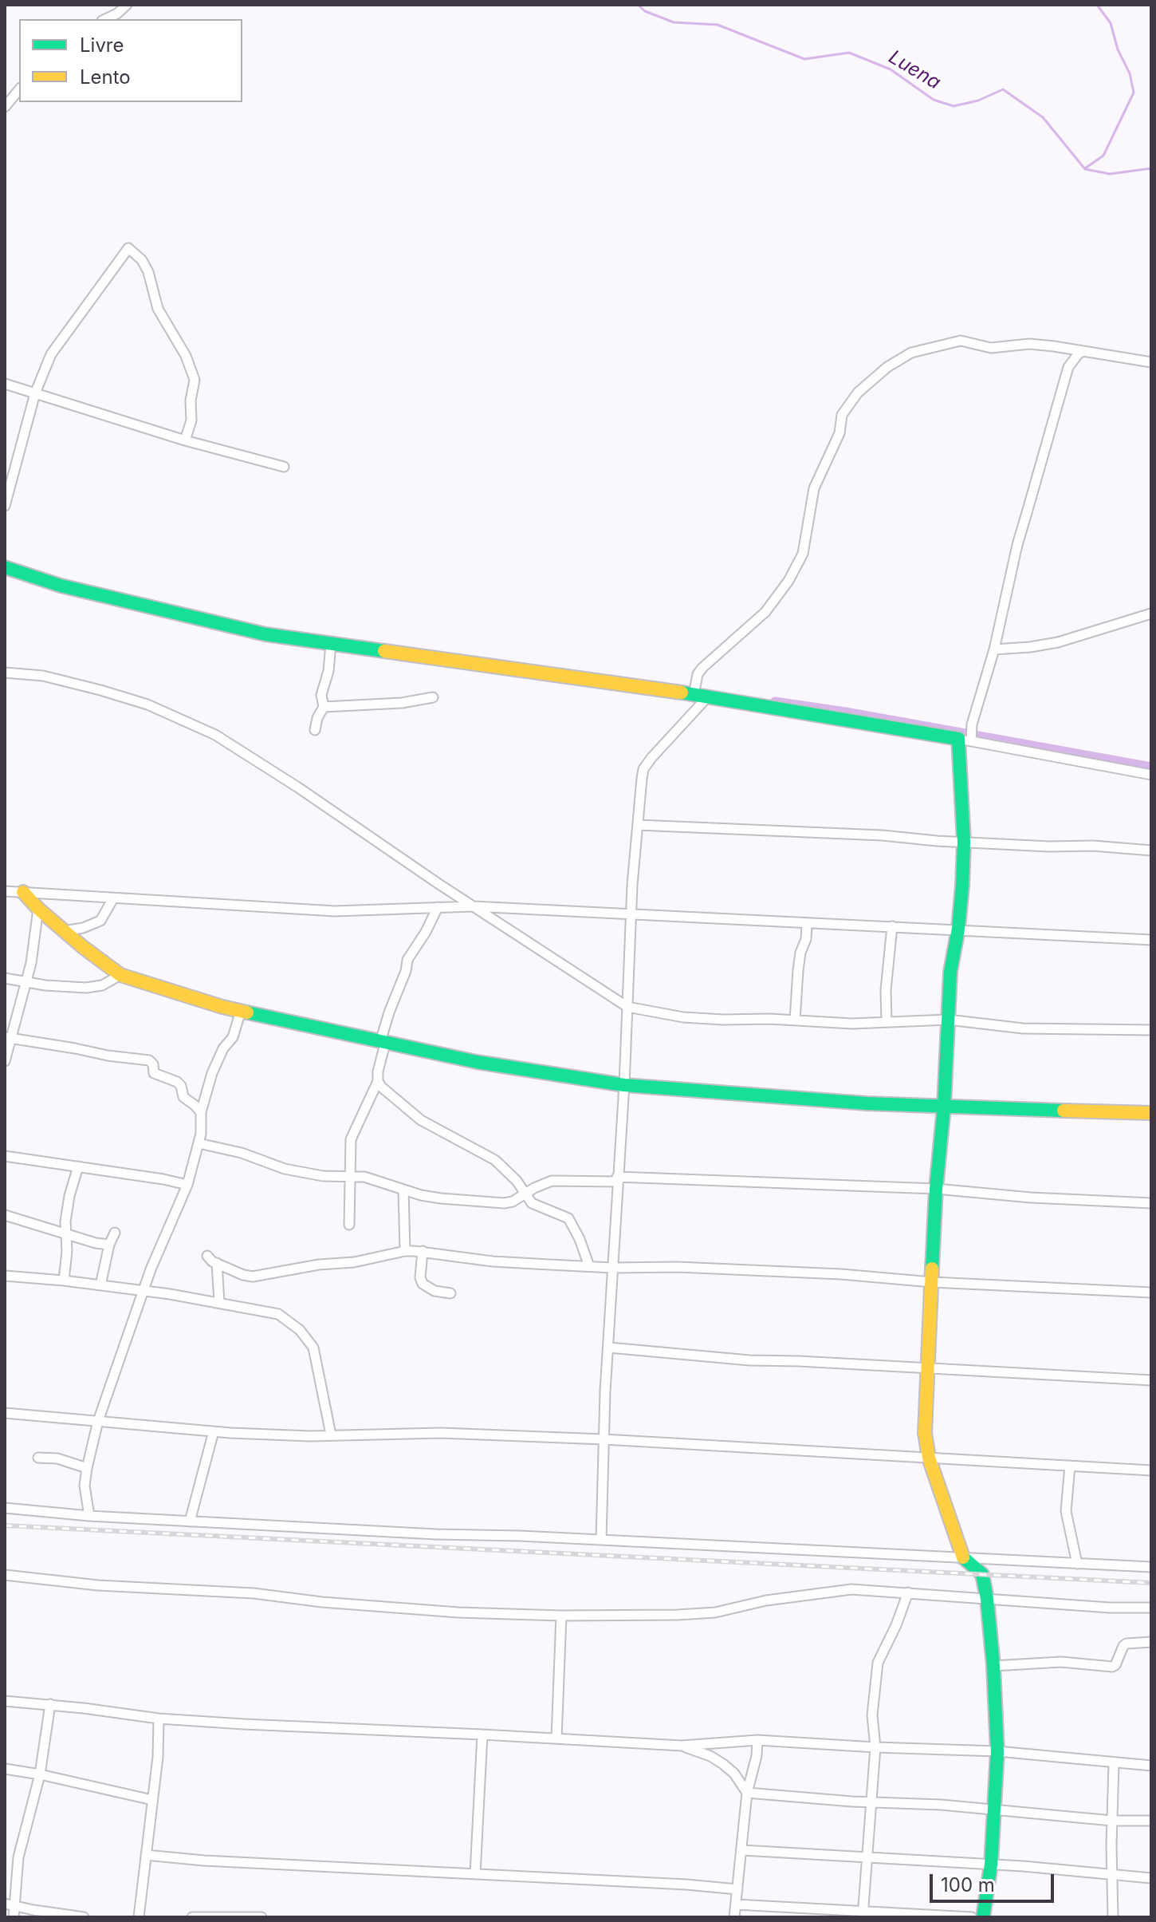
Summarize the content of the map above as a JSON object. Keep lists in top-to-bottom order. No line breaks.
{"water":["Luena"],"legend":["Livre","Lento"],"scale_bar":"100 m"}
